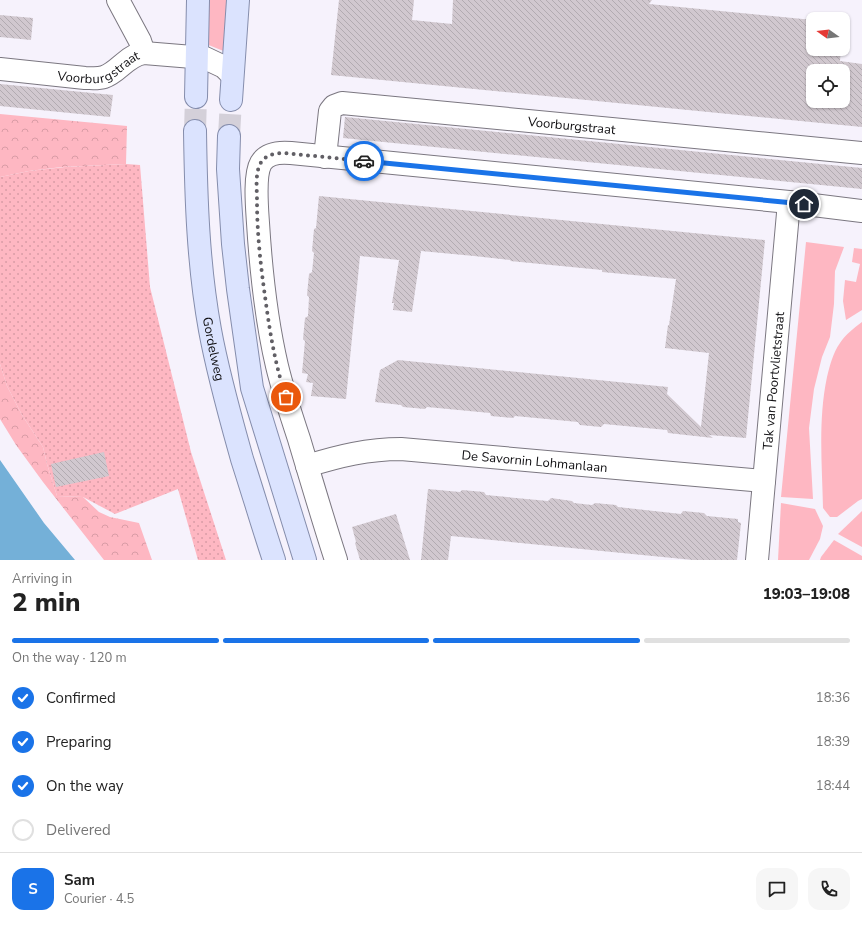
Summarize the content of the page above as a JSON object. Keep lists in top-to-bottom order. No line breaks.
{"streets":{"main road":["Gordelweg"],"street":["Voorburgstraat","Tak van Poortvlietstraat","De Savornin Lohmanlaan"]},"crossings":[["Tak van Poortvlietstraat","De Savornin Lohmanlaan"]],"north":"left","page":{"heading":["2 min","Arriving in","19:03–19:08"],"panel":["Sam","Courier · 4.5"],"bar":"On the way · 120 m","list":[["Confirmed","18:36"],["Preparing","18:39"],["On the way","18:44"],"Delivered"],"round":"S"}}
